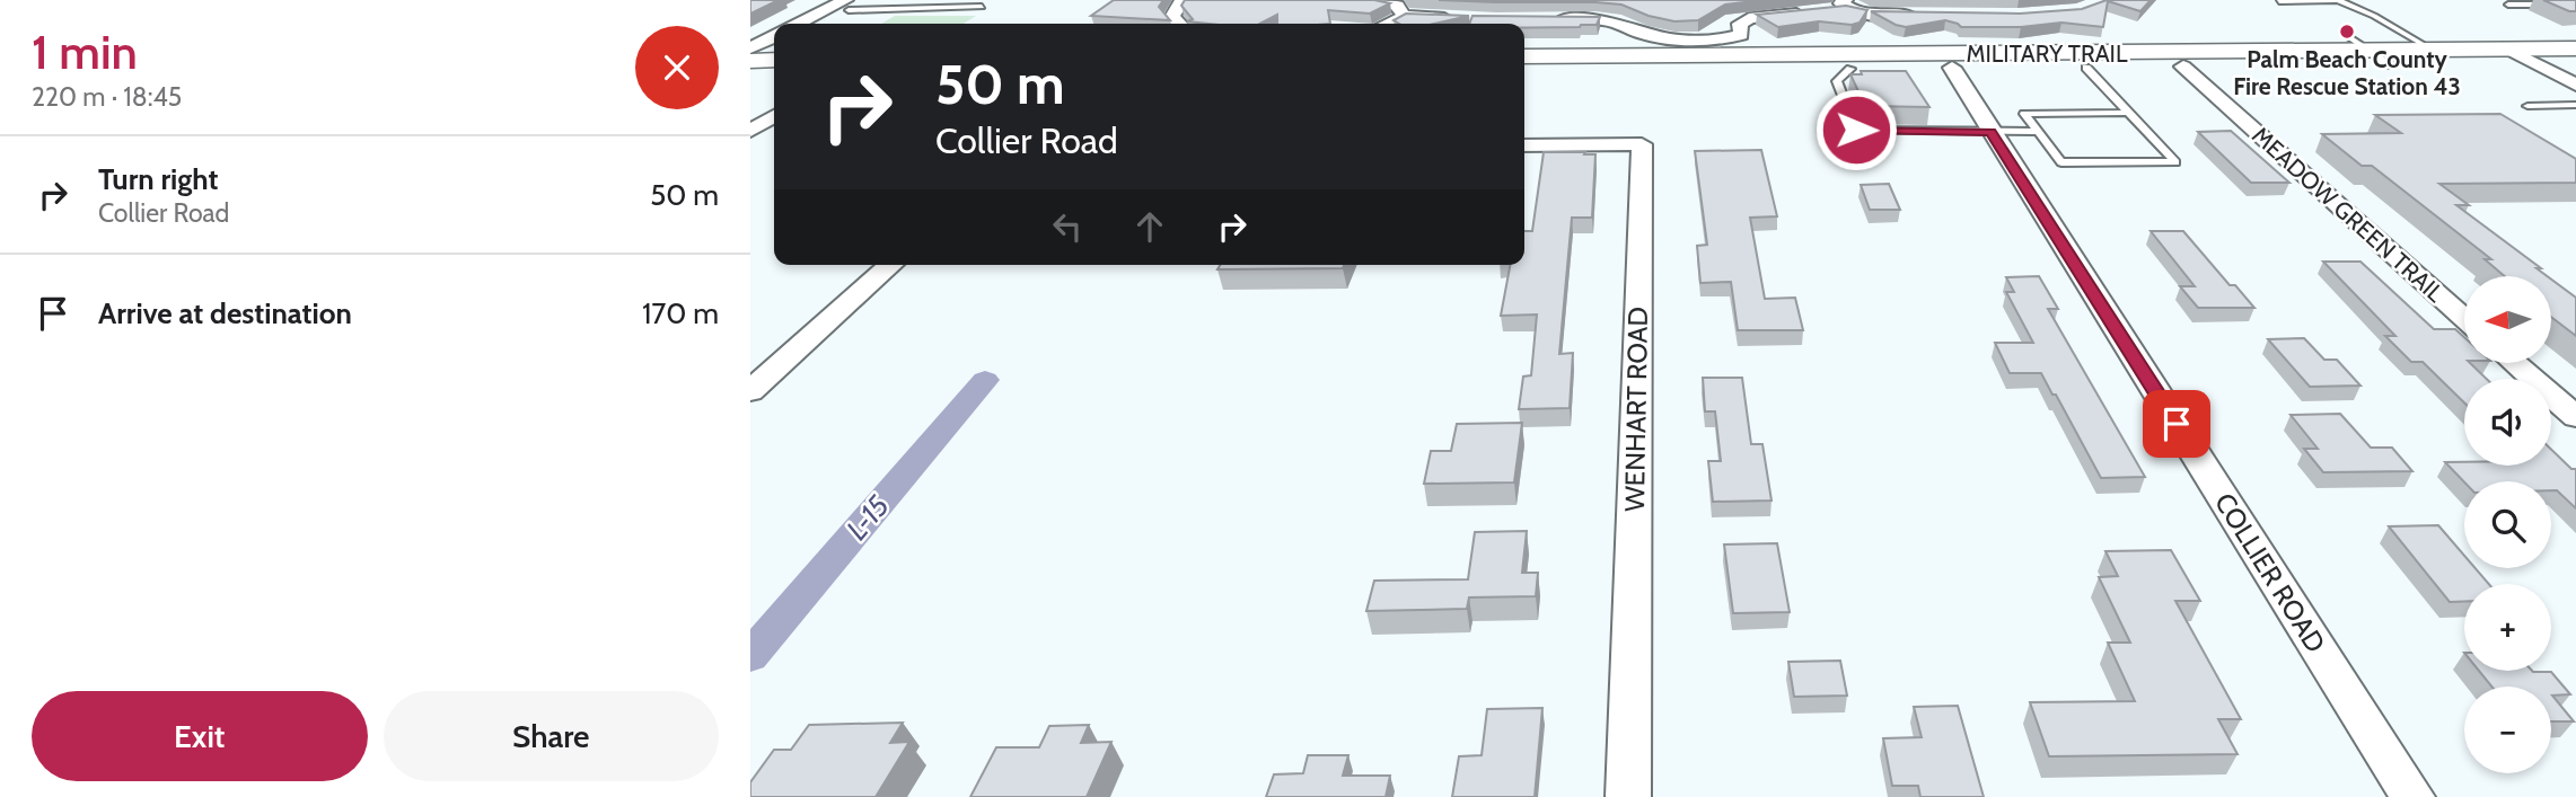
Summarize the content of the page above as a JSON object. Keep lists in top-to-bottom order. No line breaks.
{"streets":{"main road":["MILITARY TRAIL"],"street":["MEADOW GREEN TRAIL","WENHART ROAD","COLLIER ROAD"]},"crossings":[["MILITARY TRAIL","MEADOW GREEN TRAIL"],["MILITARY TRAIL","COLLIER ROAD"]],"water":["L-15"],"places":["Palm Beach County Fire Rescue Station 43"],"north":"left","page":{"heading":["1 min","220 m · 18:45"],"turn":["50 m","Collier Road"],"list":[{"name":"Turn right","note":"Collier Road","value":"50 m"},{"name":"Arrive at destination","value":"170 m"}],"map_buttons":["+","−"],"buttons":["Exit","Share"]}}
